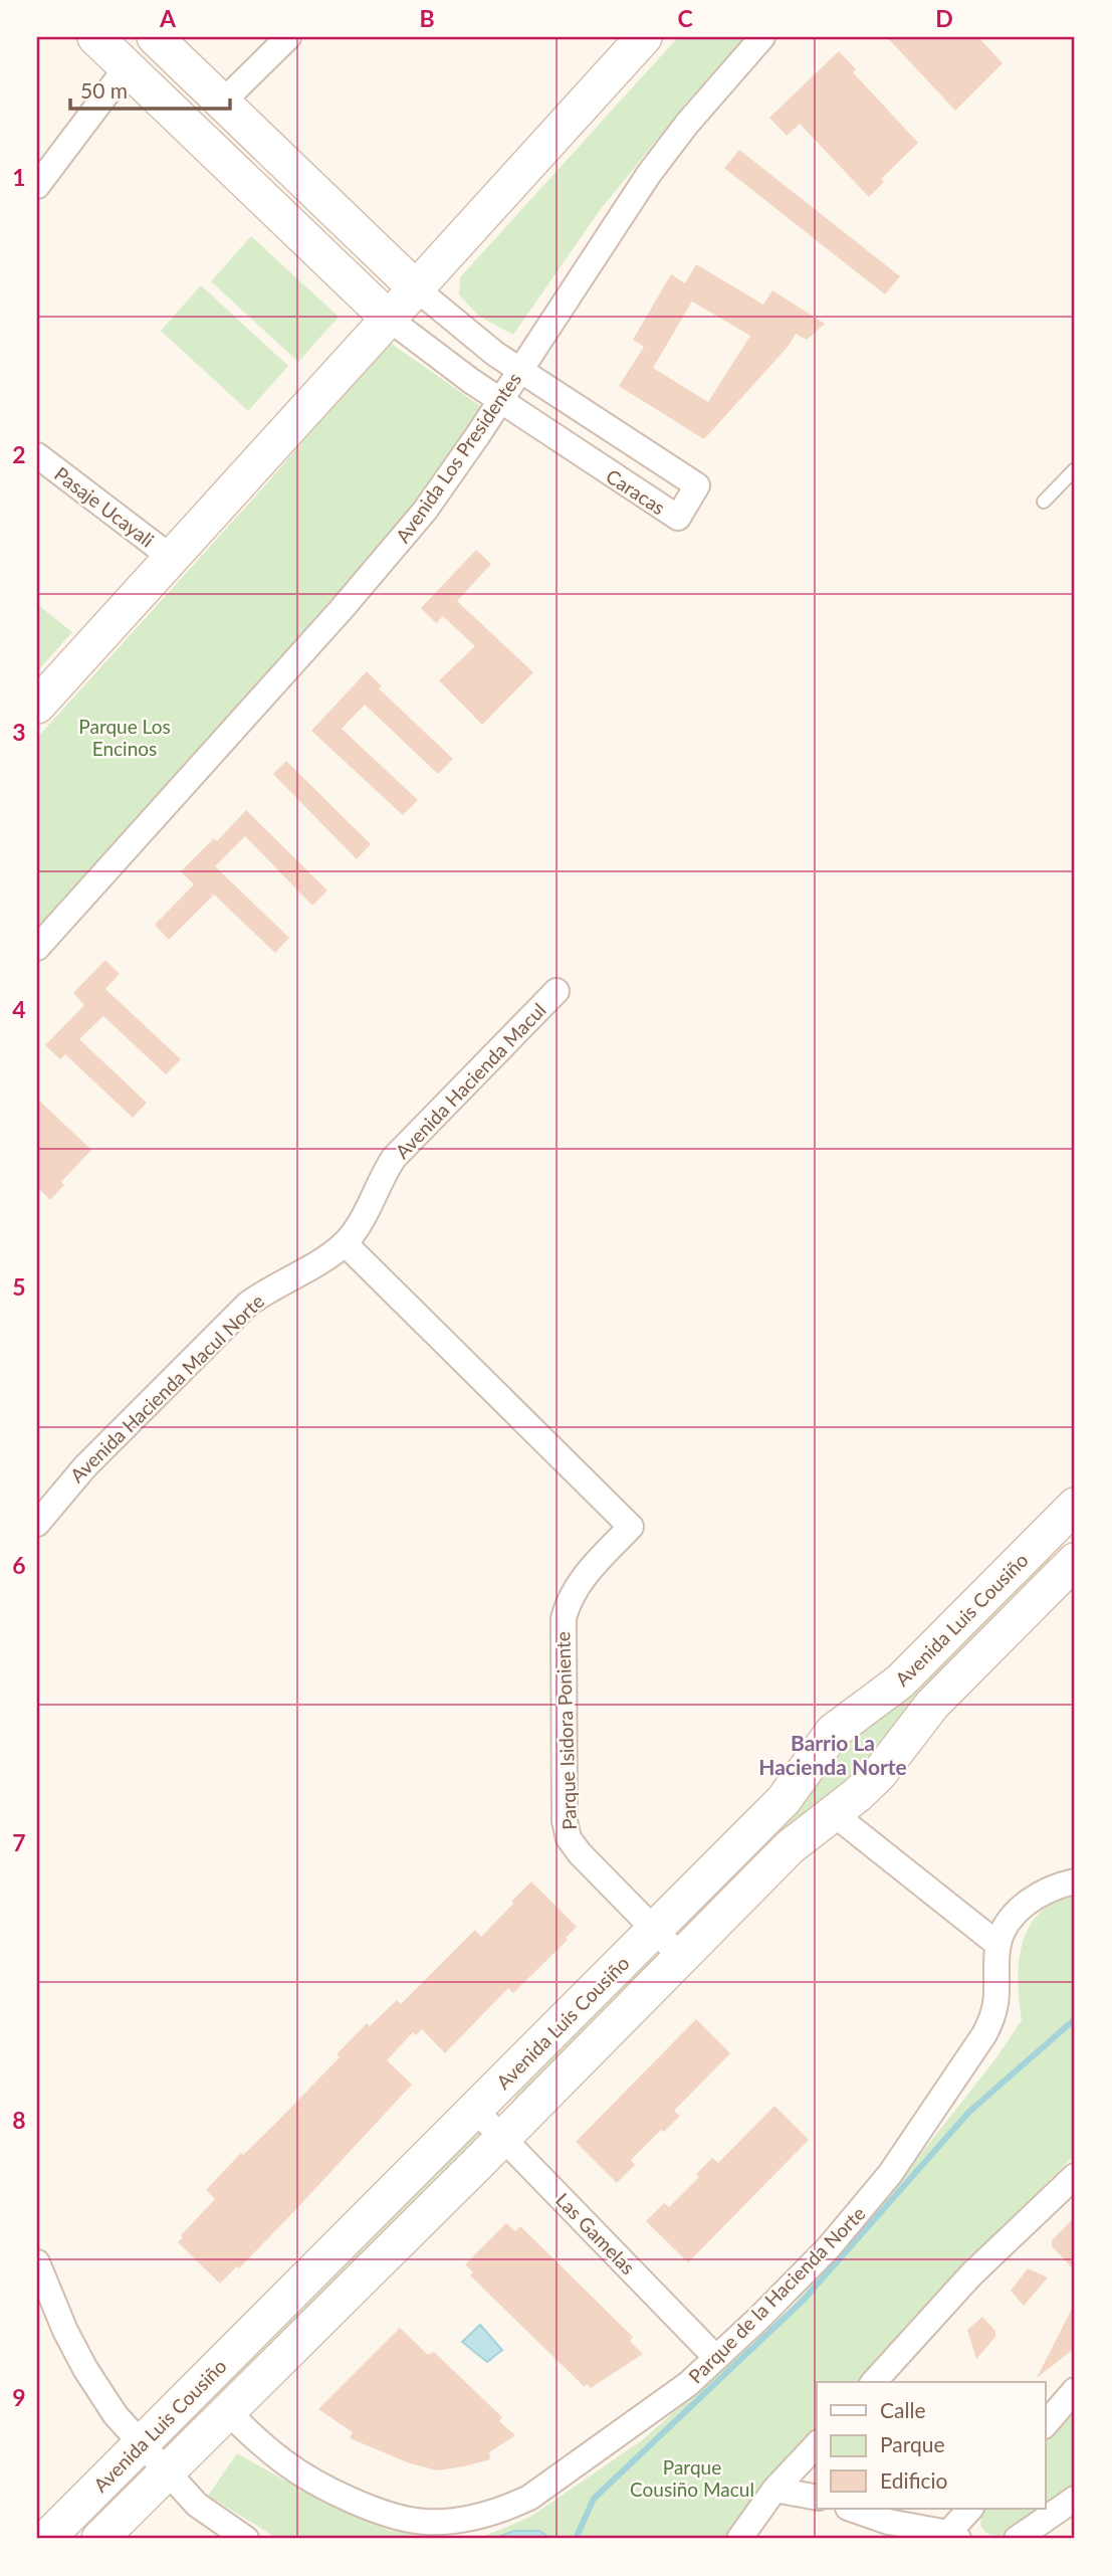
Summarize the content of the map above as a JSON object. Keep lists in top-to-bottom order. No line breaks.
{"streets":{"street":["Avenida Los Presidentes","Caracas","Pasaje Ucayali","Avenida Hacienda Macul","Avenida Hacienda Macul Norte","Avenida Luis Cousiño","Parque Isidora Poniente","Las Gamelas","Parque de la Hacienda Norte"]},"crossings":[["Avenida Los Presidentes","Caracas"],["Avenida Hacienda Macul","Avenida Hacienda Macul Norte"],["Avenida Hacienda Macul","Parque Isidora Poniente"],["Avenida Hacienda Macul Norte","Parque Isidora Poniente"],["Avenida Luis Cousiño","Parque Isidora Poniente"],["Avenida Luis Cousiño","Las Gamelas"],["Avenida Luis Cousiño","Parque de la Hacienda Norte"],["Las Gamelas","Parque de la Hacienda Norte"]],"districts":["Barrio La Hacienda Norte"],"parks":["Parque Los Encinos","Parque Cousiño Macul"],"legend":["Calle","Parque","Edificio"],"scale_bar":"50 m","grid":{"columns":["A","B","C","D"],"rows":["1","2","3","4","5","6","7","8","9"]}}
